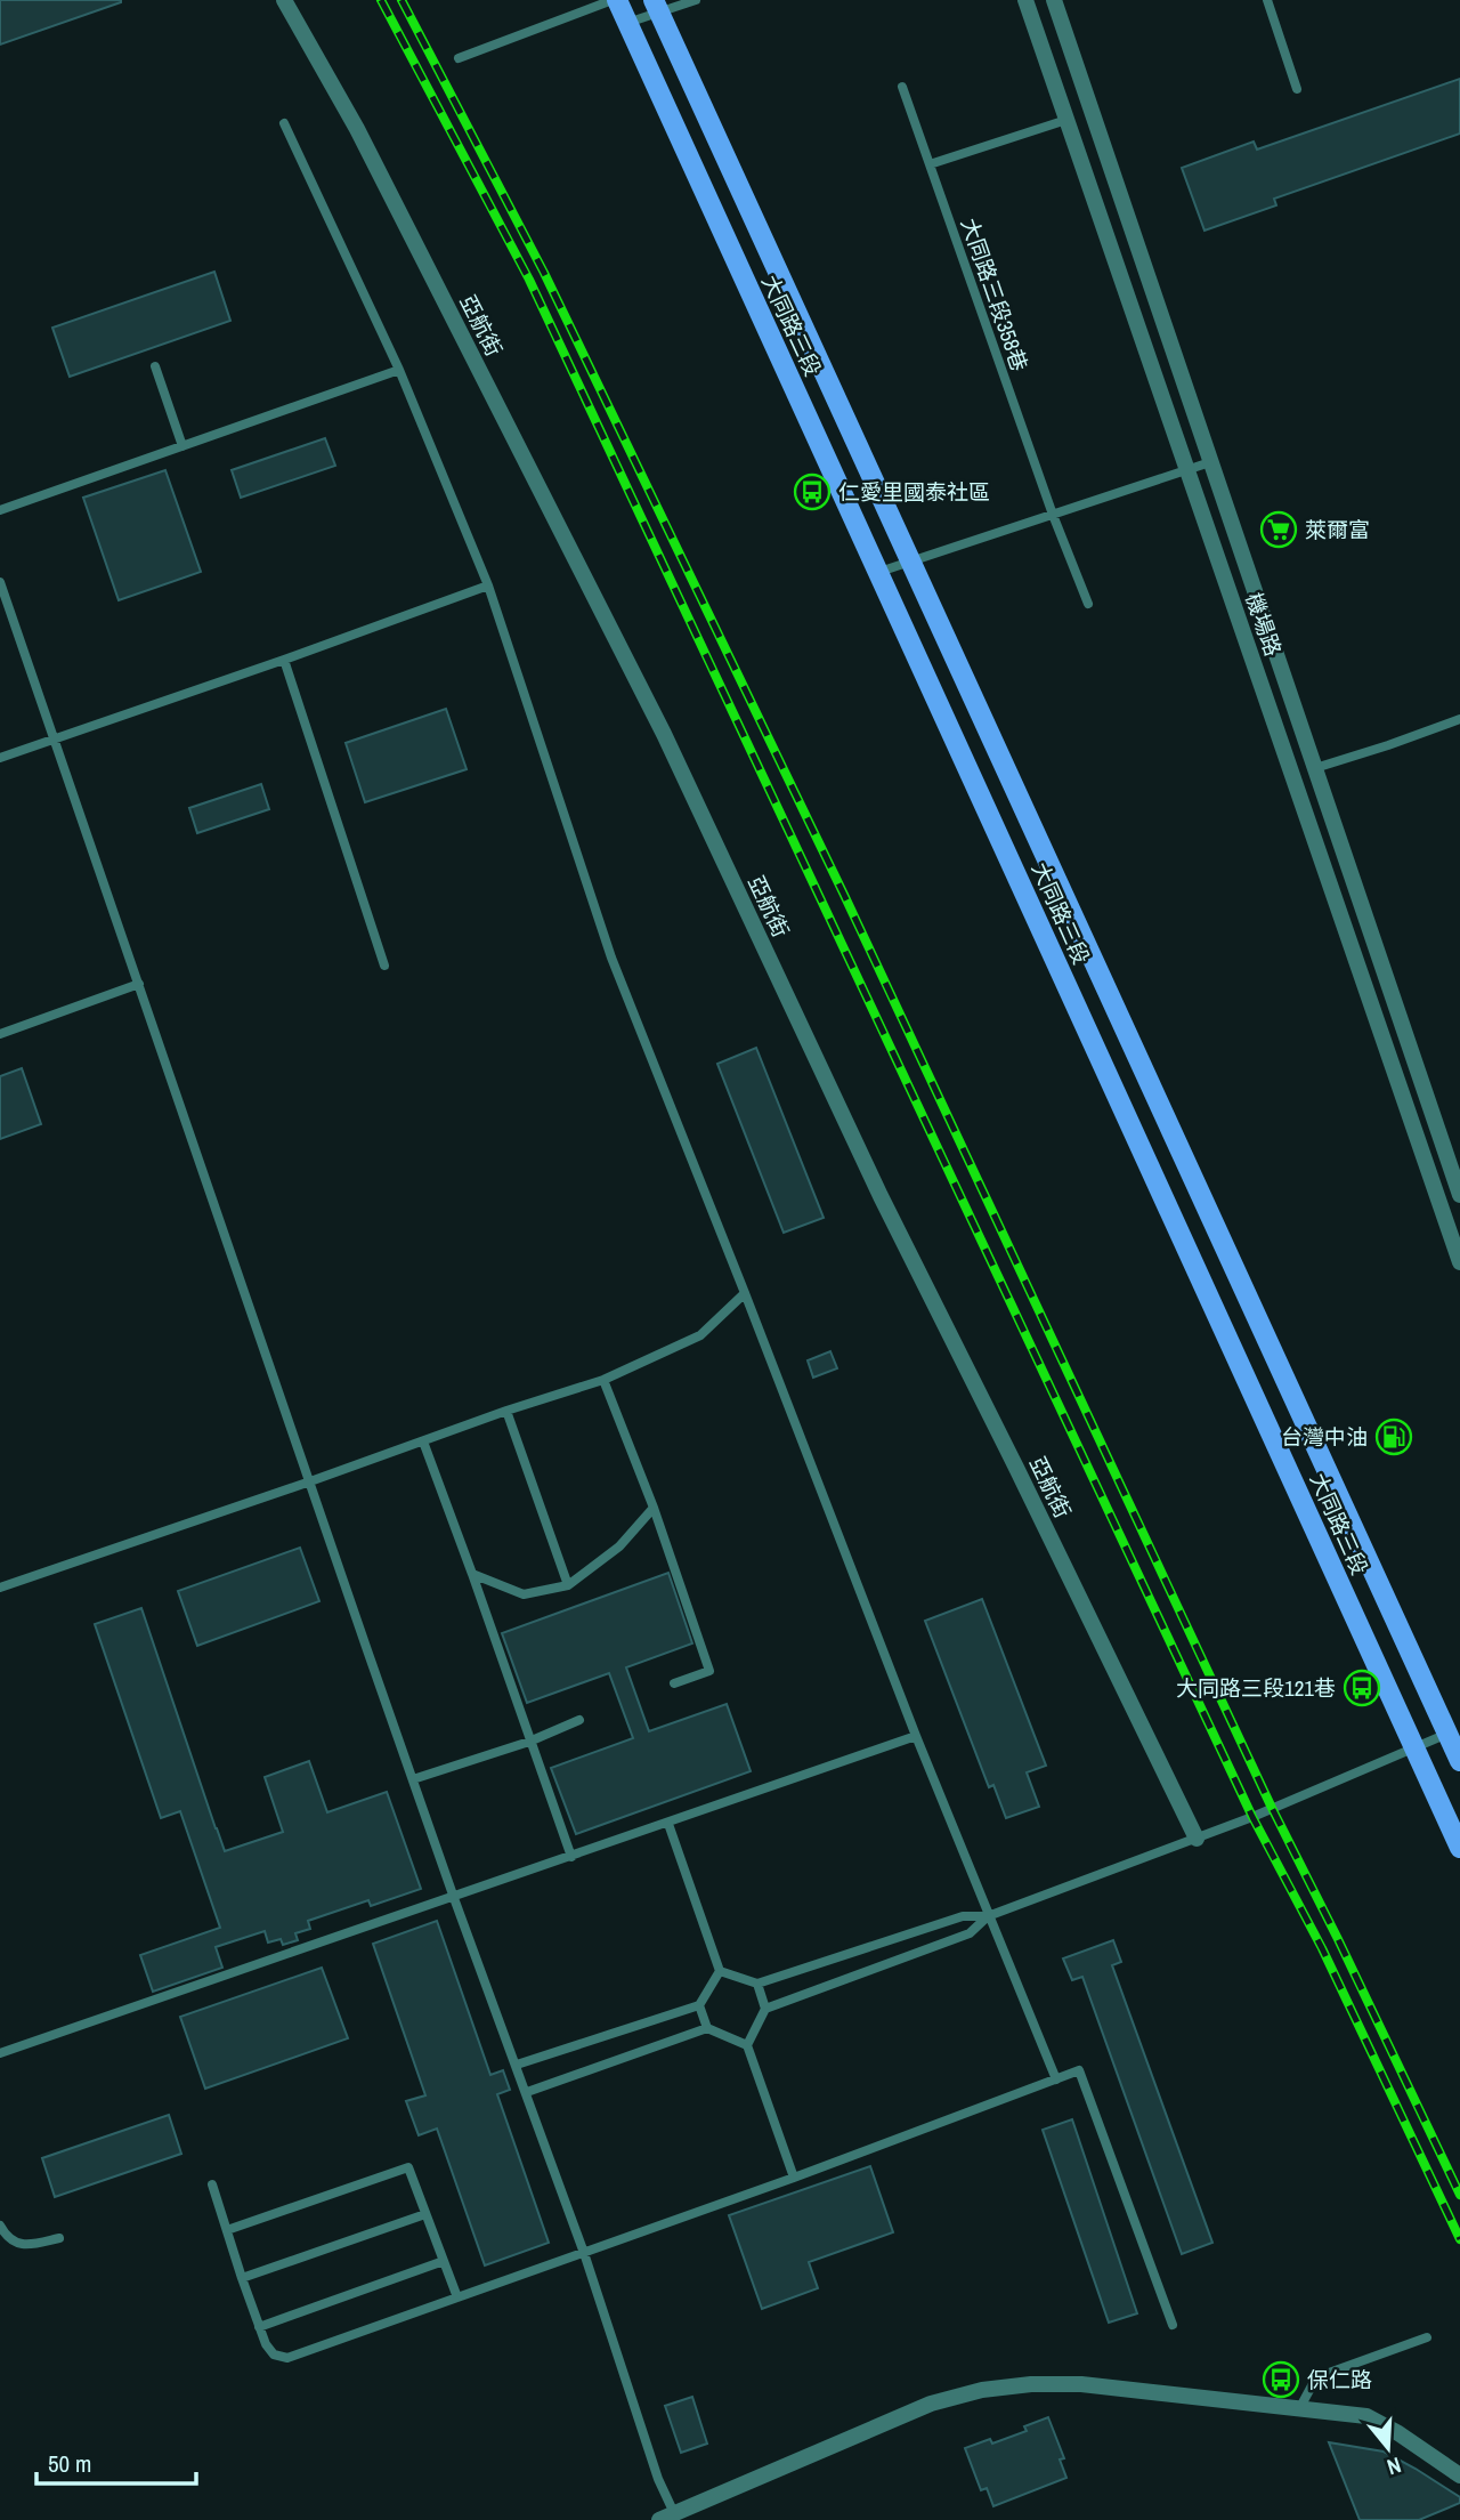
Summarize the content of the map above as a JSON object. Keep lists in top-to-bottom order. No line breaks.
{"streets":{"main road":["大同路三段"],"street":["亞航街","機場路"],"lane":["大同路三段358巷"]},"places":{"bus stop":["仁愛里國泰社區","大同路三段121巷","保仁路"],"supermarket":["萊爾富"],"fuel station":["台灣中油"]},"scale_bar":"50 m","north":"bottom"}
